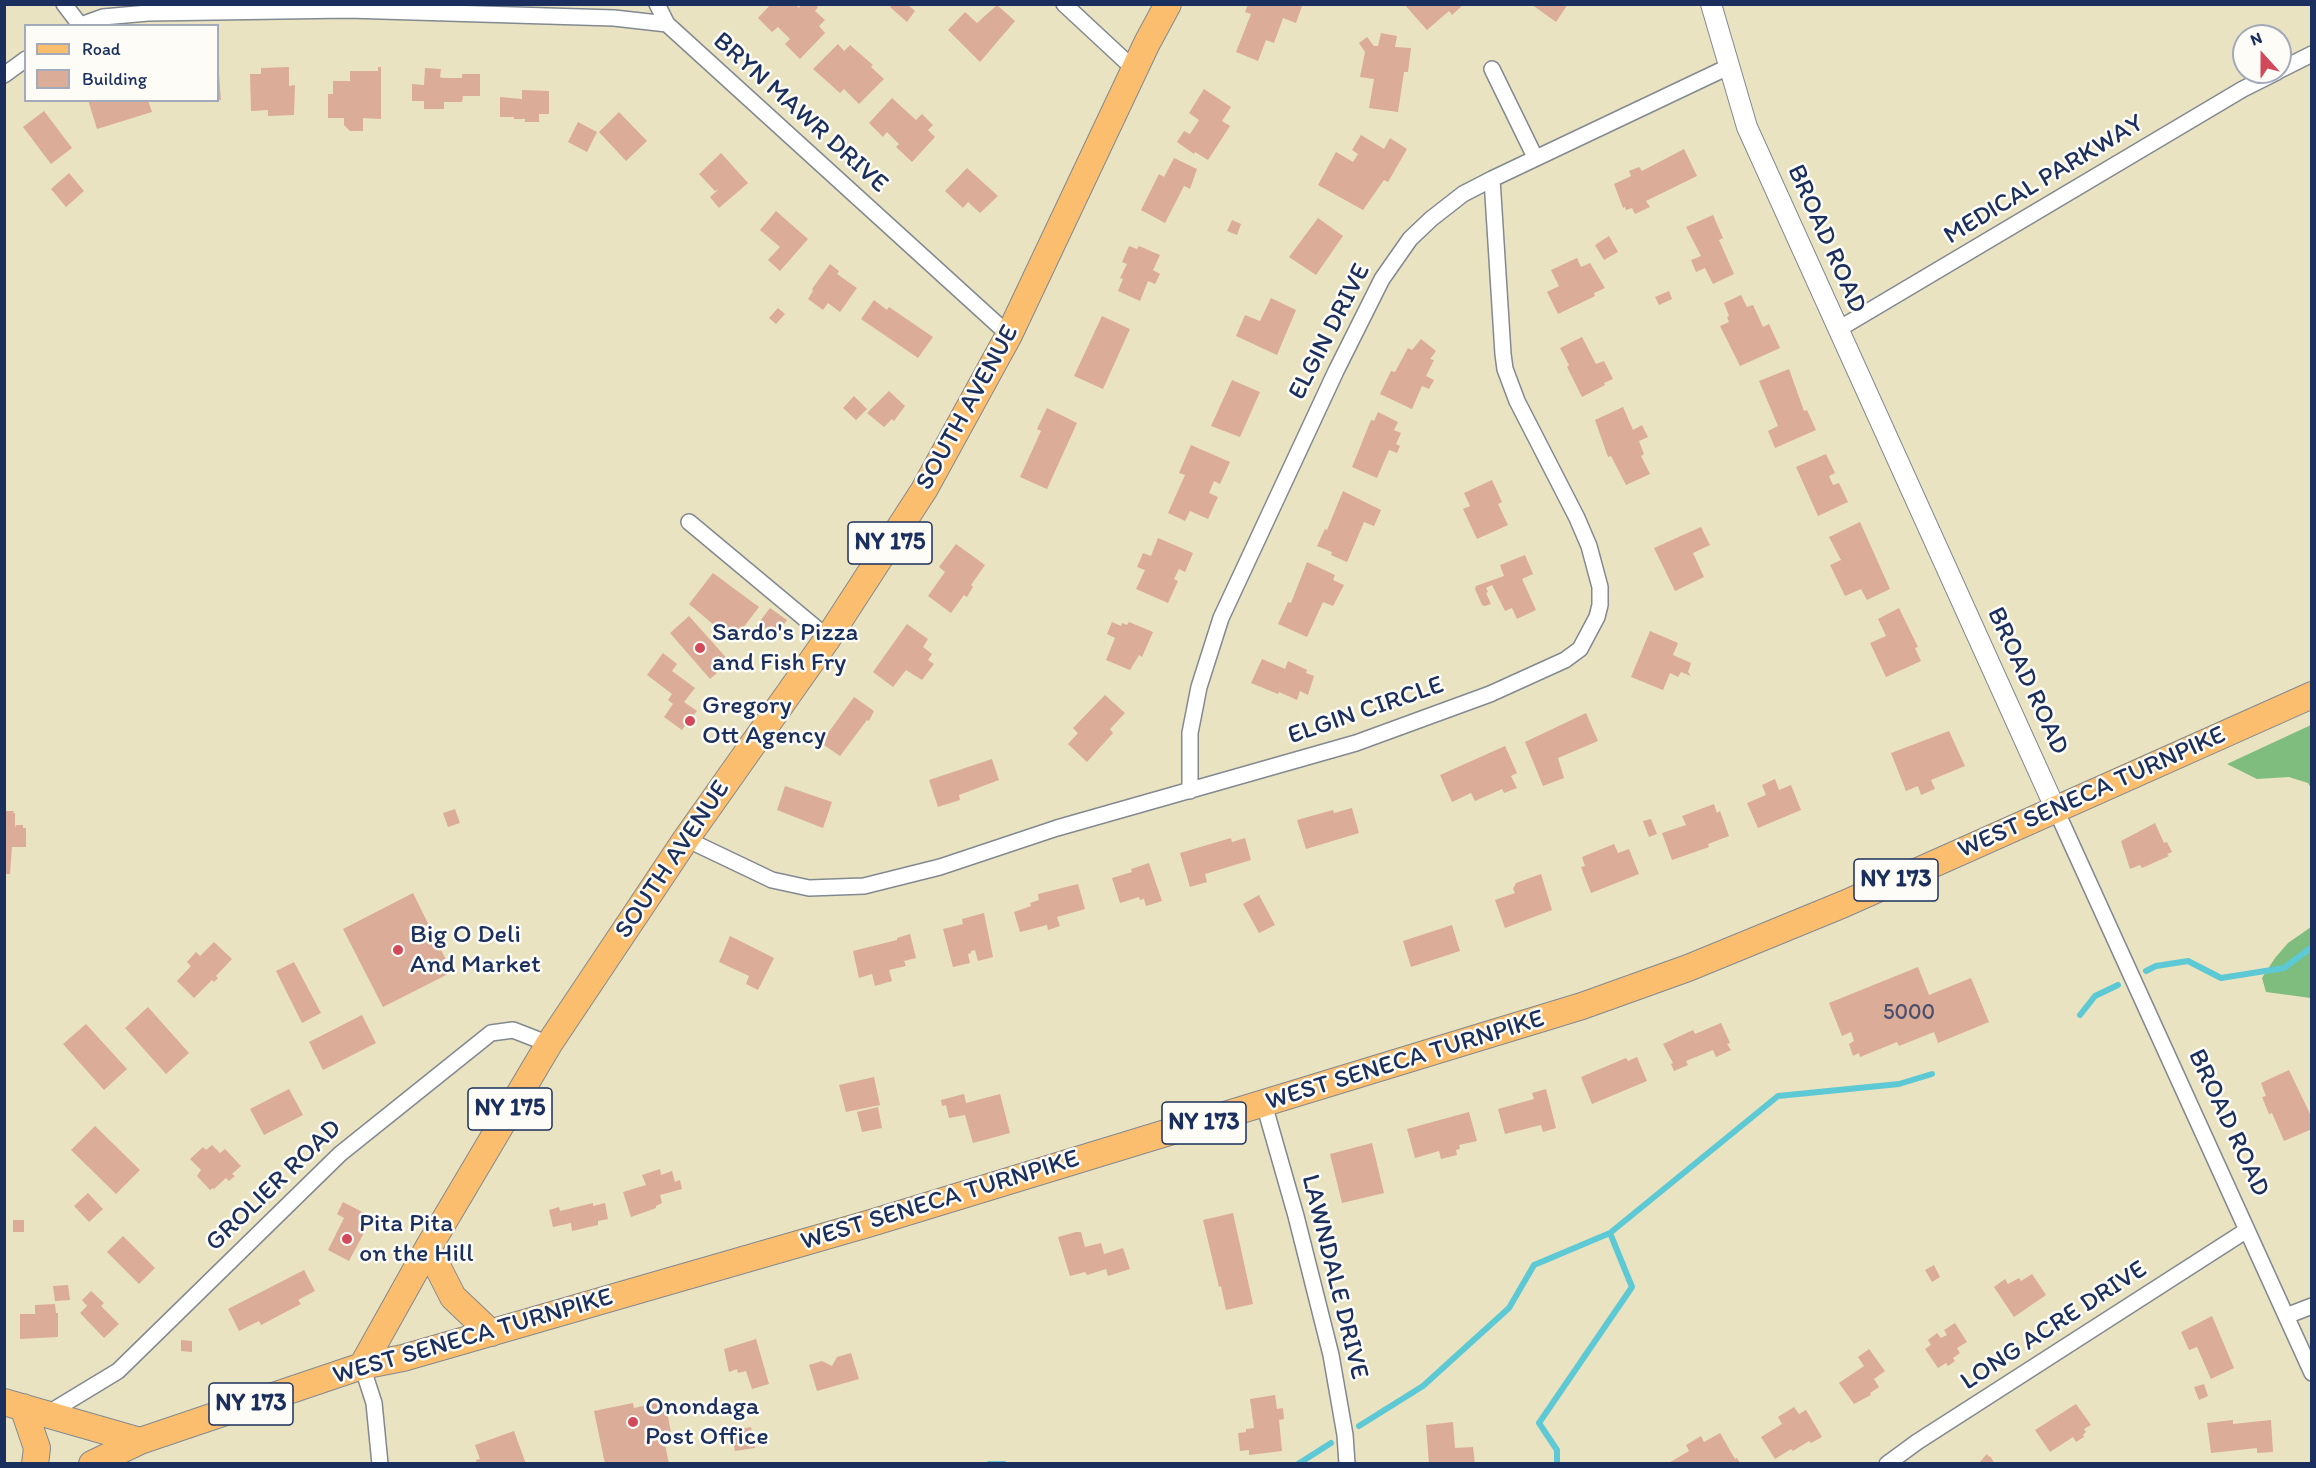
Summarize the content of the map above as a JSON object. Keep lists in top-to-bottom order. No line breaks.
{"streets":{"main road":["SOUTH AVENUE","NY 175","WEST SENECA TURNPIKE","NY 173"],"street":["BRYN MAWR DRIVE","MEDICAL PARKWAY","BROAD ROAD","ELGIN DRIVE","ELGIN CIRCLE","GROLIER ROAD","LAWNDALE DRIVE","LONG ACRE DRIVE"]},"crossings":[["BRYN MAWR DRIVE","SOUTH AVENUE"],["MEDICAL PARKWAY","BROAD ROAD"],["BROAD ROAD","ELGIN DRIVE"],["BROAD ROAD","WEST SENECA TURNPIKE"],["BROAD ROAD","LONG ACRE DRIVE"],["ELGIN DRIVE","ELGIN CIRCLE"],["SOUTH AVENUE","ELGIN CIRCLE"],["SOUTH AVENUE","WEST SENECA TURNPIKE"],["SOUTH AVENUE","GROLIER ROAD"],["WEST SENECA TURNPIKE","LAWNDALE DRIVE"]],"places":["Sardo's Pizza and Fish Fry","Gregory Ott Agency","Big O Deli And Market","Pita Pita on the Hill","Onondaga Post Office"],"house_numbers":["5000"],"legend":["Road","Building"],"north":"top"}
